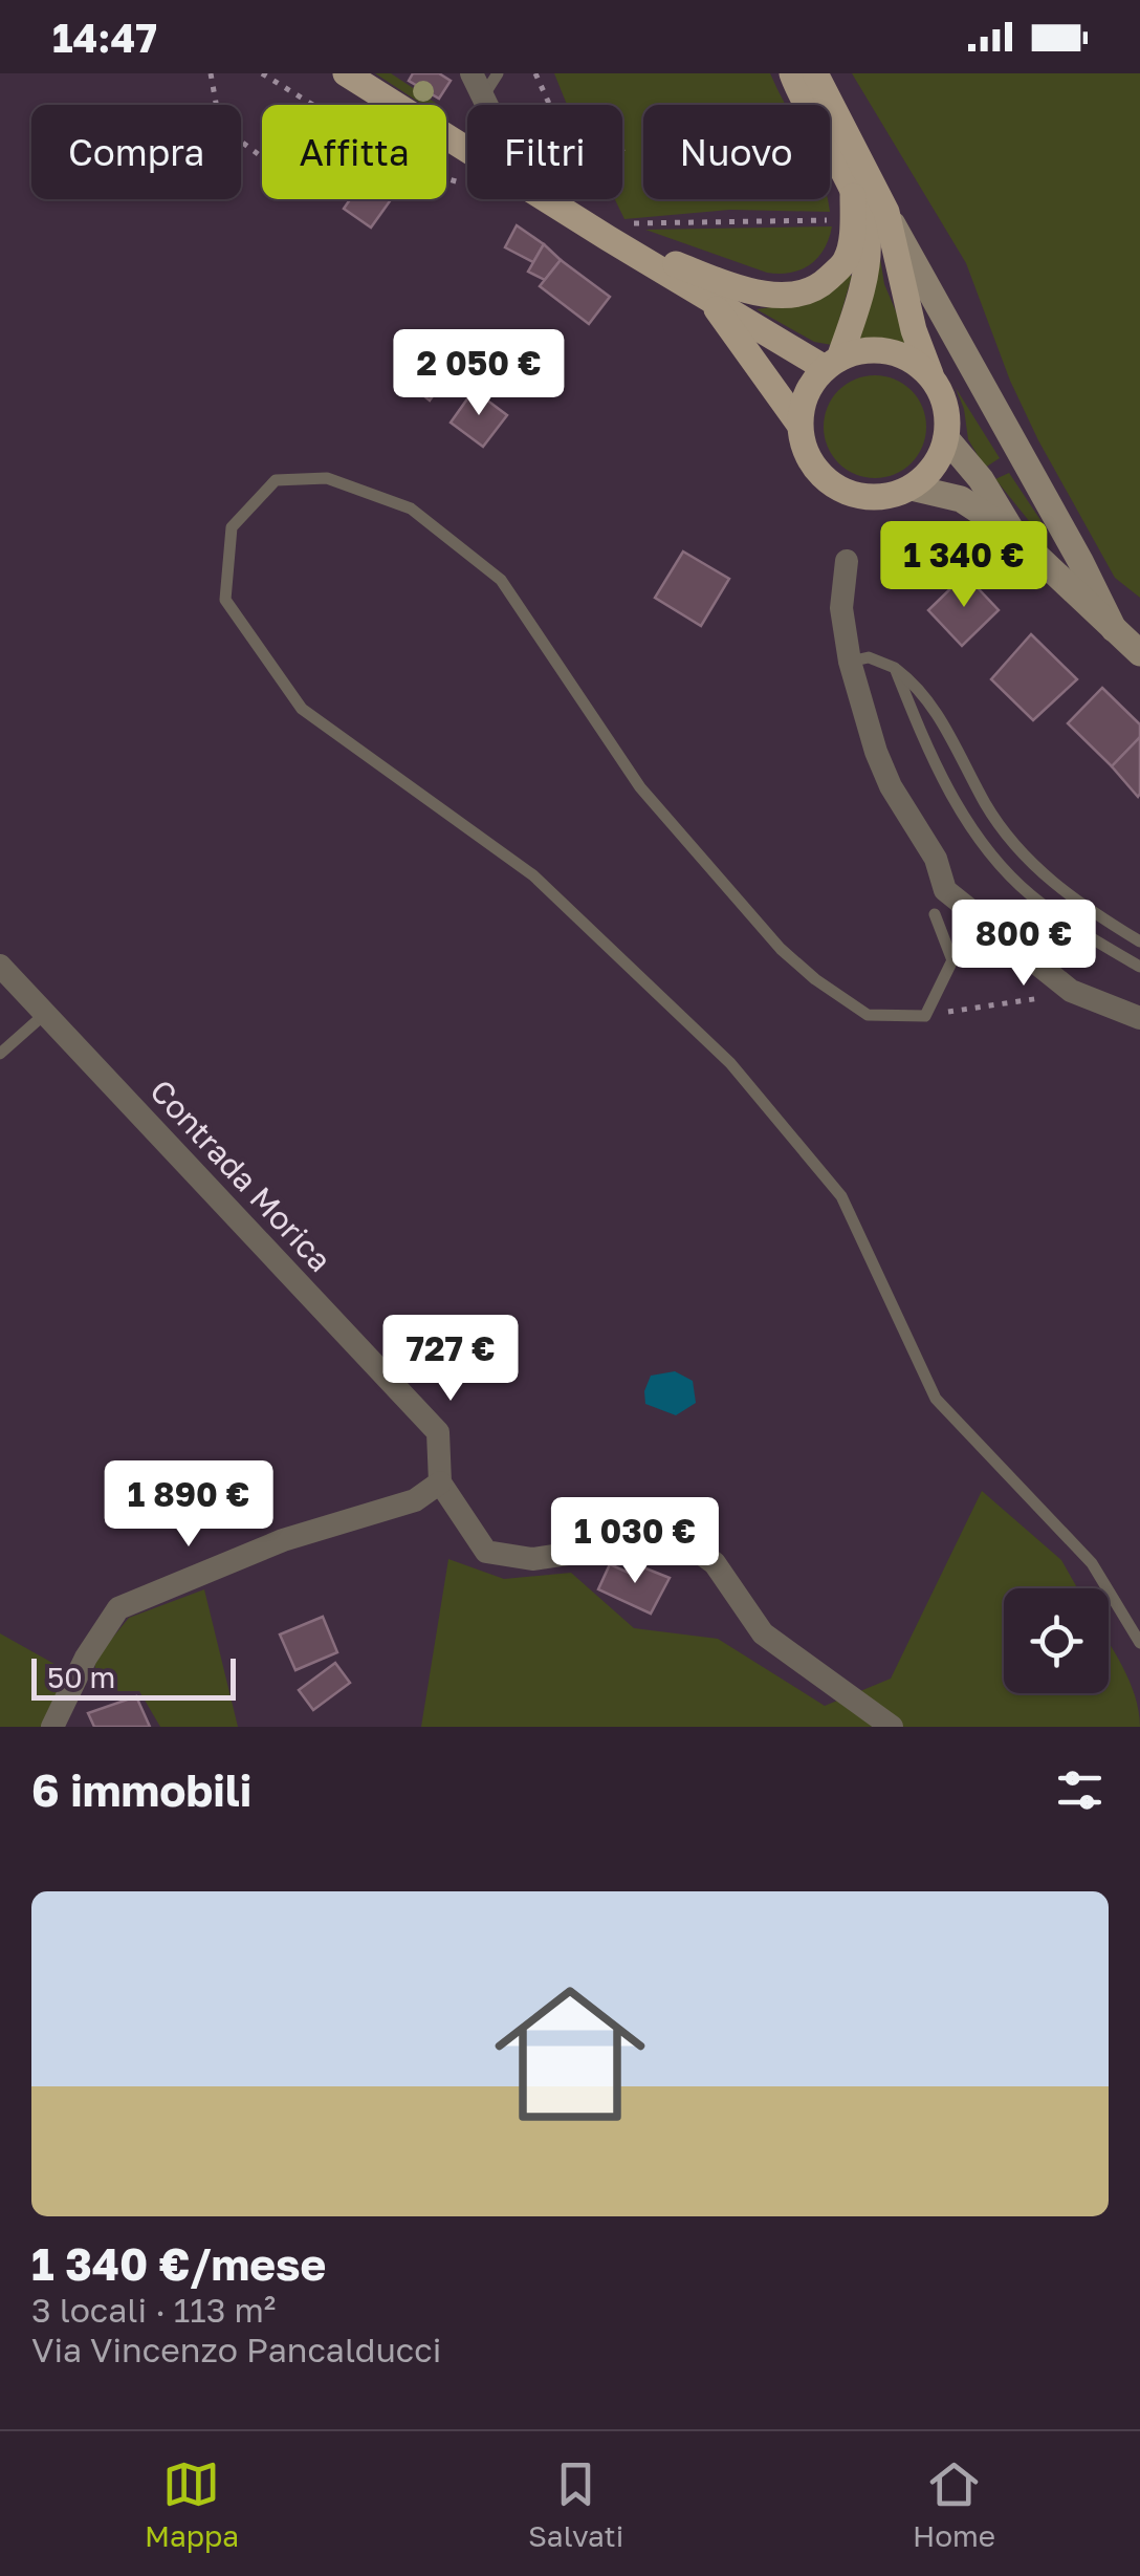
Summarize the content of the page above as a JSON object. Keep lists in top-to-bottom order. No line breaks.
{"streets":{"street":["Contrada Morica"]},"scale_bar":"50 m","page":{"status":"14:47","chip":["Compra","Affitta","Filtri","Nuovo"],"price":["2 050 €","1 340 €","800 €","727 €","1 890 €","1 030 €"],"scale":"50 m","heading":"6 immobili","list":[{"name":"1 340 €/mese","note":"3 locali · 113 m² · Via Vincenzo Pancalducci"}],"tabs":["Mappa","Salvati","Home"]}}
